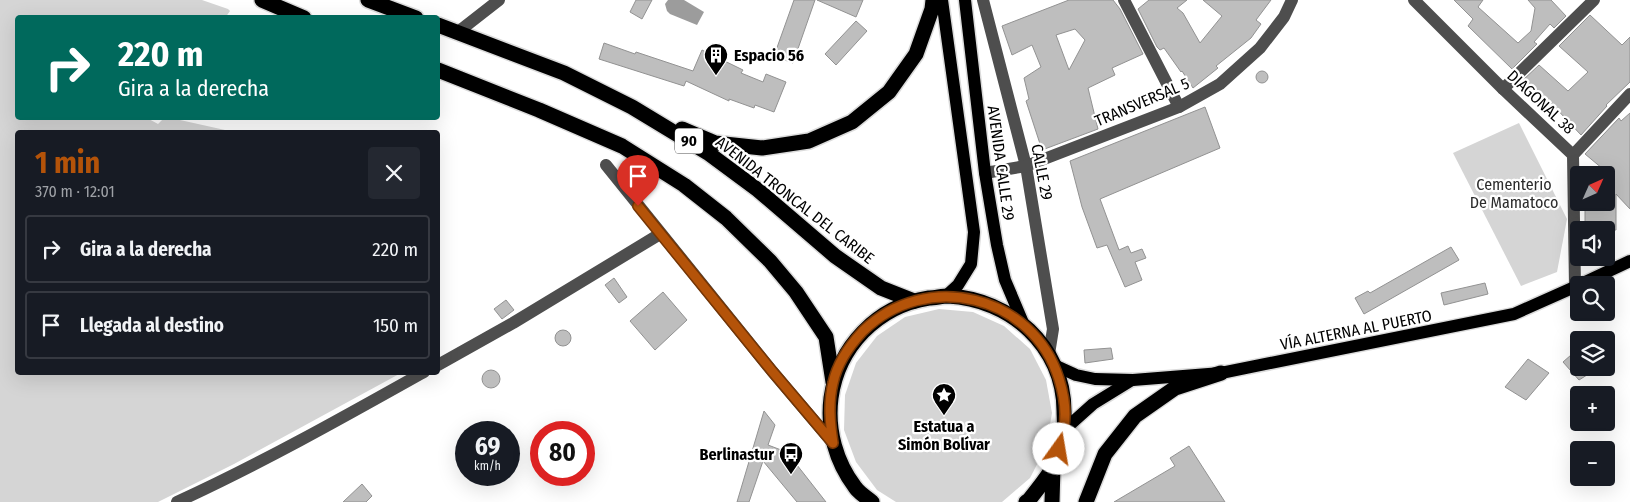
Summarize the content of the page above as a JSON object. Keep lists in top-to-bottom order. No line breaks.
{"streets":{"highway":["90","AVENIDA TRONCAL DEL CARIBE"],"main road":["AVENIDA CALLE 29","VÍA ALTERNA AL PUERTO"],"street":["TRANSVERSAL 5","DIAGONAL 38","CALLE 29"]},"crossings":[["TRANSVERSAL 5","AVENIDA CALLE 29"],["TRANSVERSAL 5","CALLE 29"],["90","AVENIDA CALLE 29"],["90","CALLE 29"],["90","AVENIDA TRONCAL DEL CARIBE"],["90","VÍA ALTERNA AL PUERTO"],["CALLE 29","VÍA ALTERNA AL PUERTO"]],"parks":["Cementerio De Mamatoco"],"places":{"building":["Espacio 56"],"place":["Estatua a Simón Bolívar"],"bus stop":["Berlinastur"]},"north":"top right","page":{"turn":["220 m","Gira a la derecha"],"heading":["1 min","370 m · 12:01"],"map_buttons":["+","−"],"list":[{"name":"Gira a la derecha","value":"220 m"},{"name":"Llegada al destino","value":"150 m"}],"speed":"69 km/h","limit":"80"}}
